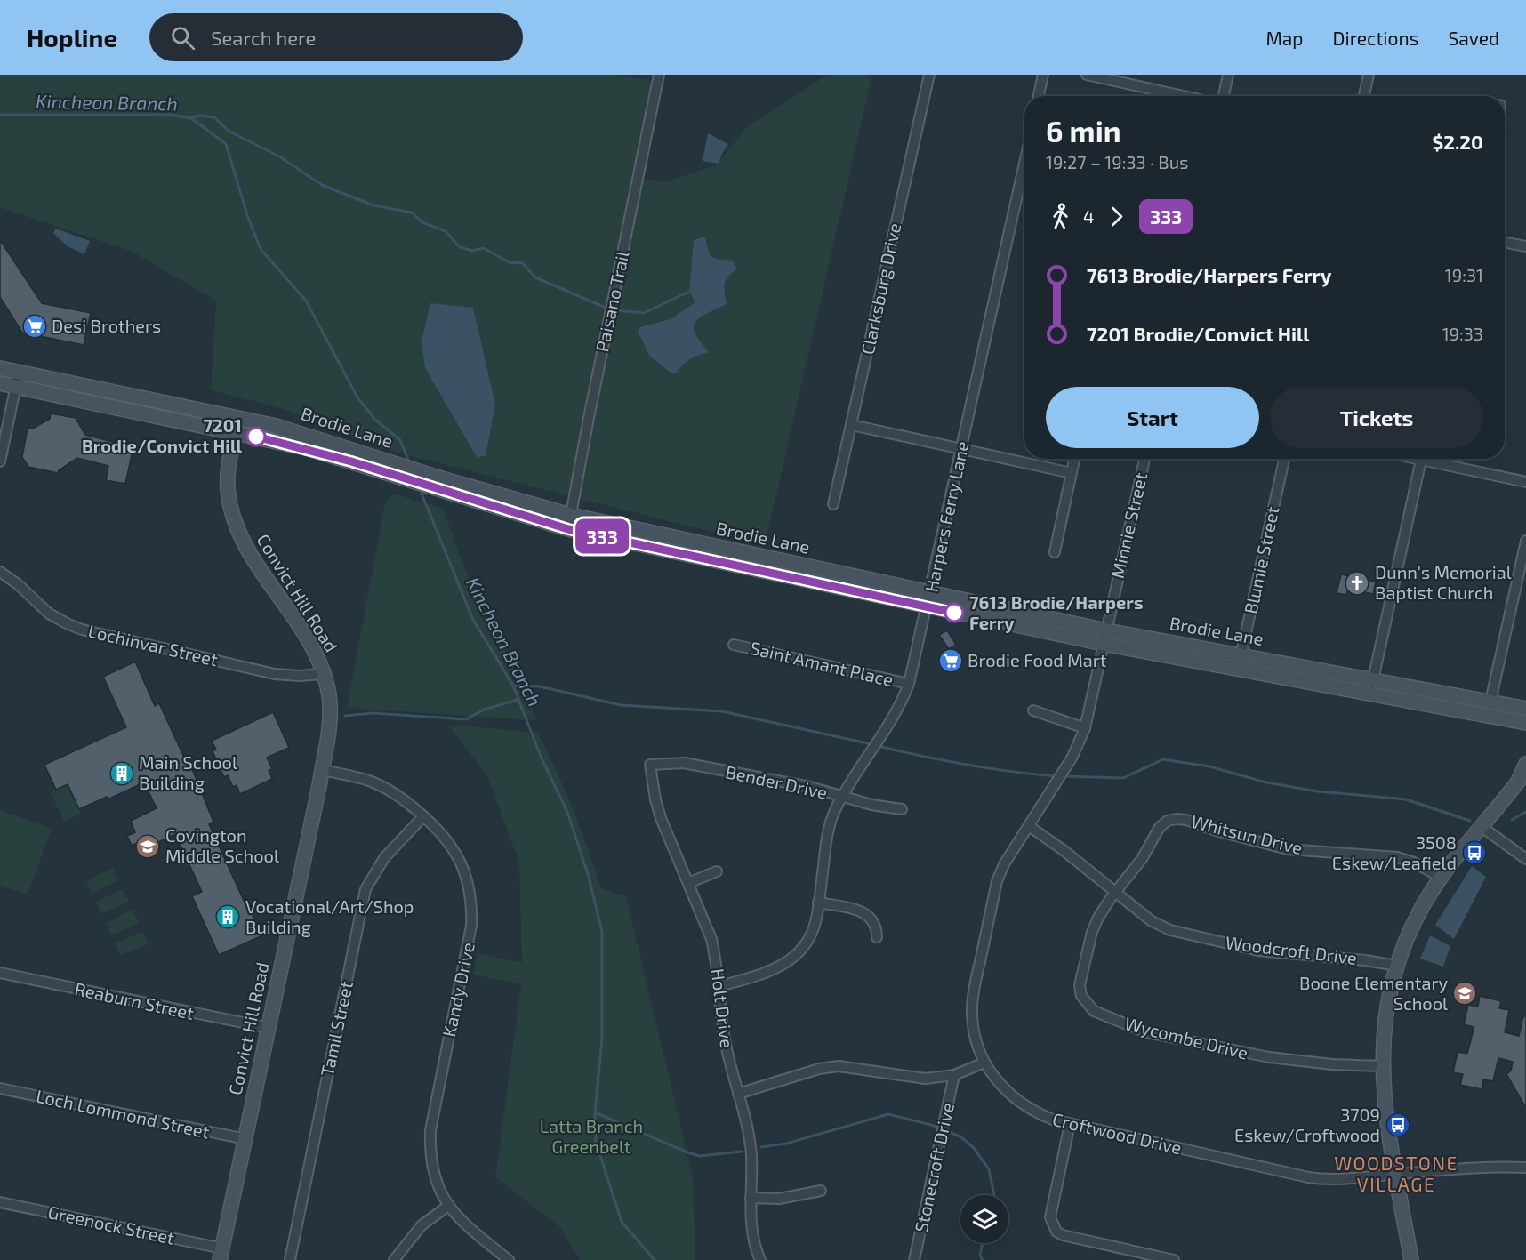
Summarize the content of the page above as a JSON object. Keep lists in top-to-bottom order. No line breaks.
{"streets":{"main road":["Brodie Lane","Convict Hill Road"],"street":["Clarksburg Drive","Paisano Trail","Harpers Ferry Lane","Minnie Street","Blumie Street","Lochinvar Street","Saint Amant Place","Bender Drive","Whitsun Drive","Woodcroft Drive","Kandy Drive","Reaburn Street","Holt Drive","Tamil Street","Wycombe Drive","Loch Lommond Street","Croftwood Drive","Stonecroft Drive","Greenock Street"]},"crossings":[["Paisano Trail","Brodie Lane"],["Brodie Lane","Harpers Ferry Lane"],["Brodie Lane","Minnie Street"],["Brodie Lane","Blumie Street"],["Brodie Lane","Convict Hill Road"],["Brodie Lane","Croftwood Drive"],["Harpers Ferry Lane","Saint Amant Place"],["Harpers Ferry Lane","Bender Drive"],["Harpers Ferry Lane","Holt Drive"],["Minnie Street","Croftwood Drive"],["Convict Hill Road","Lochinvar Street"],["Convict Hill Road","Kandy Drive"],["Convict Hill Road","Reaburn Street"],["Convict Hill Road","Loch Lommond Street"],["Convict Hill Road","Greenock Street"],["Bender Drive","Holt Drive"],["Whitsun Drive","Woodcroft Drive"],["Whitsun Drive","Wycombe Drive"],["Woodcroft Drive","Wycombe Drive"],["Woodcroft Drive","Croftwood Drive"],["Kandy Drive","Tamil Street"]],"districts":["WOODSTONE VILLAGE"],"water":["Kincheon Branch"],"parks":["Latta Branch Greenbelt"],"places":{"supermarket":["Desi Brothers","Brodie Food Mart"],"other":["7201 Brodie/Convict Hill","7613 Brodie/Harpers Ferry"],"church":["Dunn's Memorial Baptist Church"],"building":["Main School Building","Vocational/Art/Shop Building"],"school or university":["Covington Middle School","Boone Elementary School"],"bus stop":["3508 Eskew/Leafield","3709 Eskew/Croftwood"]},"lines":["bus line 333"],"page":{"header":"Hopline","search":"Search here","nav":["Map","Directions","Saved"],"on_map":"333","heading":["6 min","19:27 – 19:33 · Bus","$2.20"],"legs":["4","333"],"list":[{"name":"7613 Brodie/Harpers Ferry","value":"19:31"},{"name":"7201 Brodie/Convict Hill","value":"19:33"}],"buttons":["Start","Tickets"]}}
